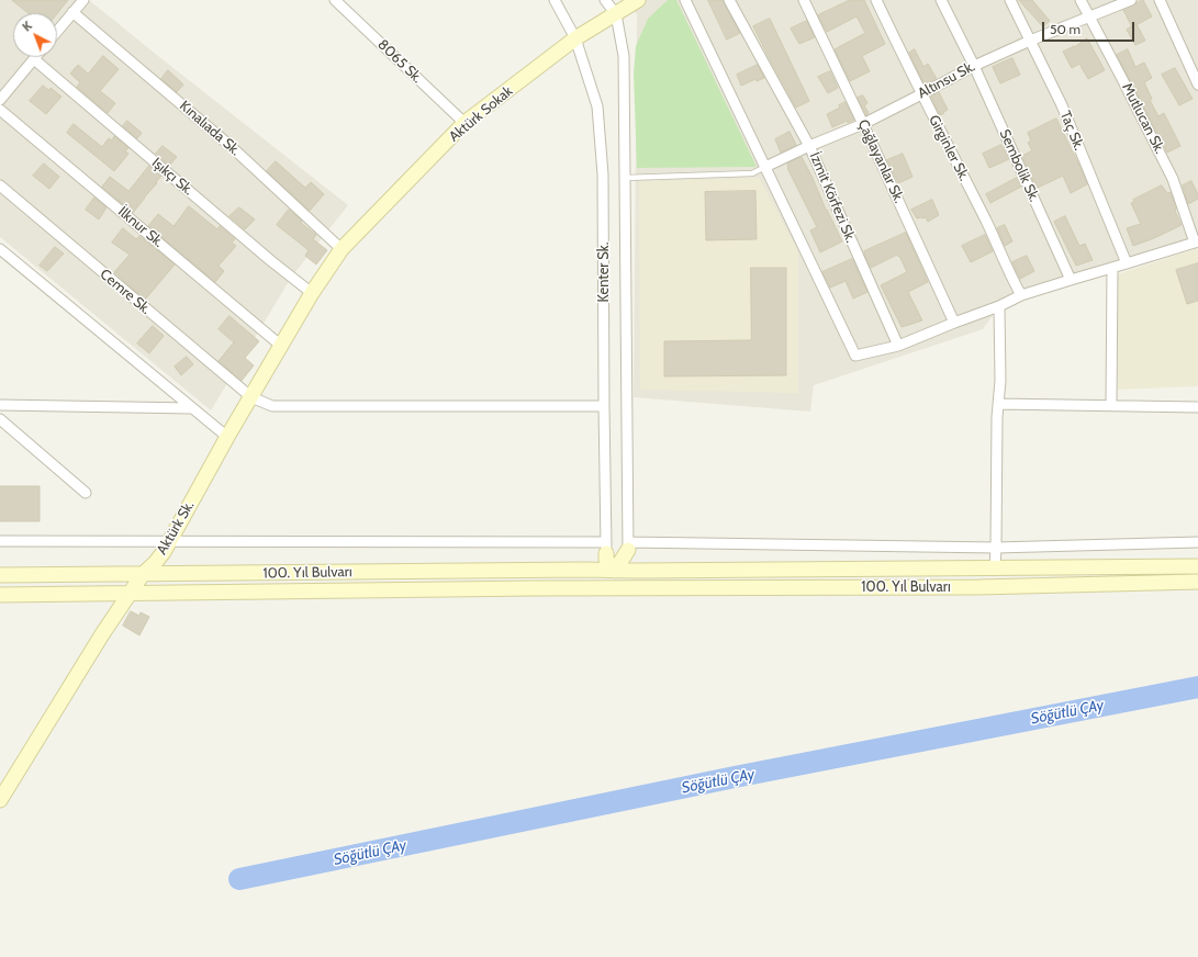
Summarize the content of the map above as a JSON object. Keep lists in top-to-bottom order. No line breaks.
{"streets":{"main road":["Aktürk Sokak","Aktürk Sk.","100. Yıl Bulvarı"],"street":["8065 Sk.","Altınsu Sk.","Mutlucan Sk.","Kınalıada Sk.","Taç Sk.","Girginler Sk.","Çağlayanlar Sk.","Sembolik Sk.","Işıkçı Sk.","İzmit Körfezi Sk.","İlknur Sk.","Kenter Sk.","Cemre Sk."]},"crossings":[["8065 Sk.","Aktürk Sokak"],["Altınsu Sk.","Mutlucan Sk."],["Altınsu Sk.","Taç Sk."],["Altınsu Sk.","Girginler Sk."],["Altınsu Sk.","Çağlayanlar Sk."],["Altınsu Sk.","Sembolik Sk."],["Altınsu Sk.","İzmit Körfezi Sk."],["Aktürk Sokak","Kınalıada Sk."],["Aktürk Sokak","Kenter Sk."],["Aktürk Sokak","Aktürk Sk."],["Kınalıada Sk.","Aktürk Sk."],["Işıkçı Sk.","Aktürk Sk."],["İlknur Sk.","Aktürk Sk."],["Kenter Sk.","Cemre Sk."],["Cemre Sk.","Aktürk Sk."],["Aktürk Sk.","100. Yıl Bulvarı"]],"water":["Söğütlü ÇAy"],"scale_bar":"50 m","north":"top left"}
